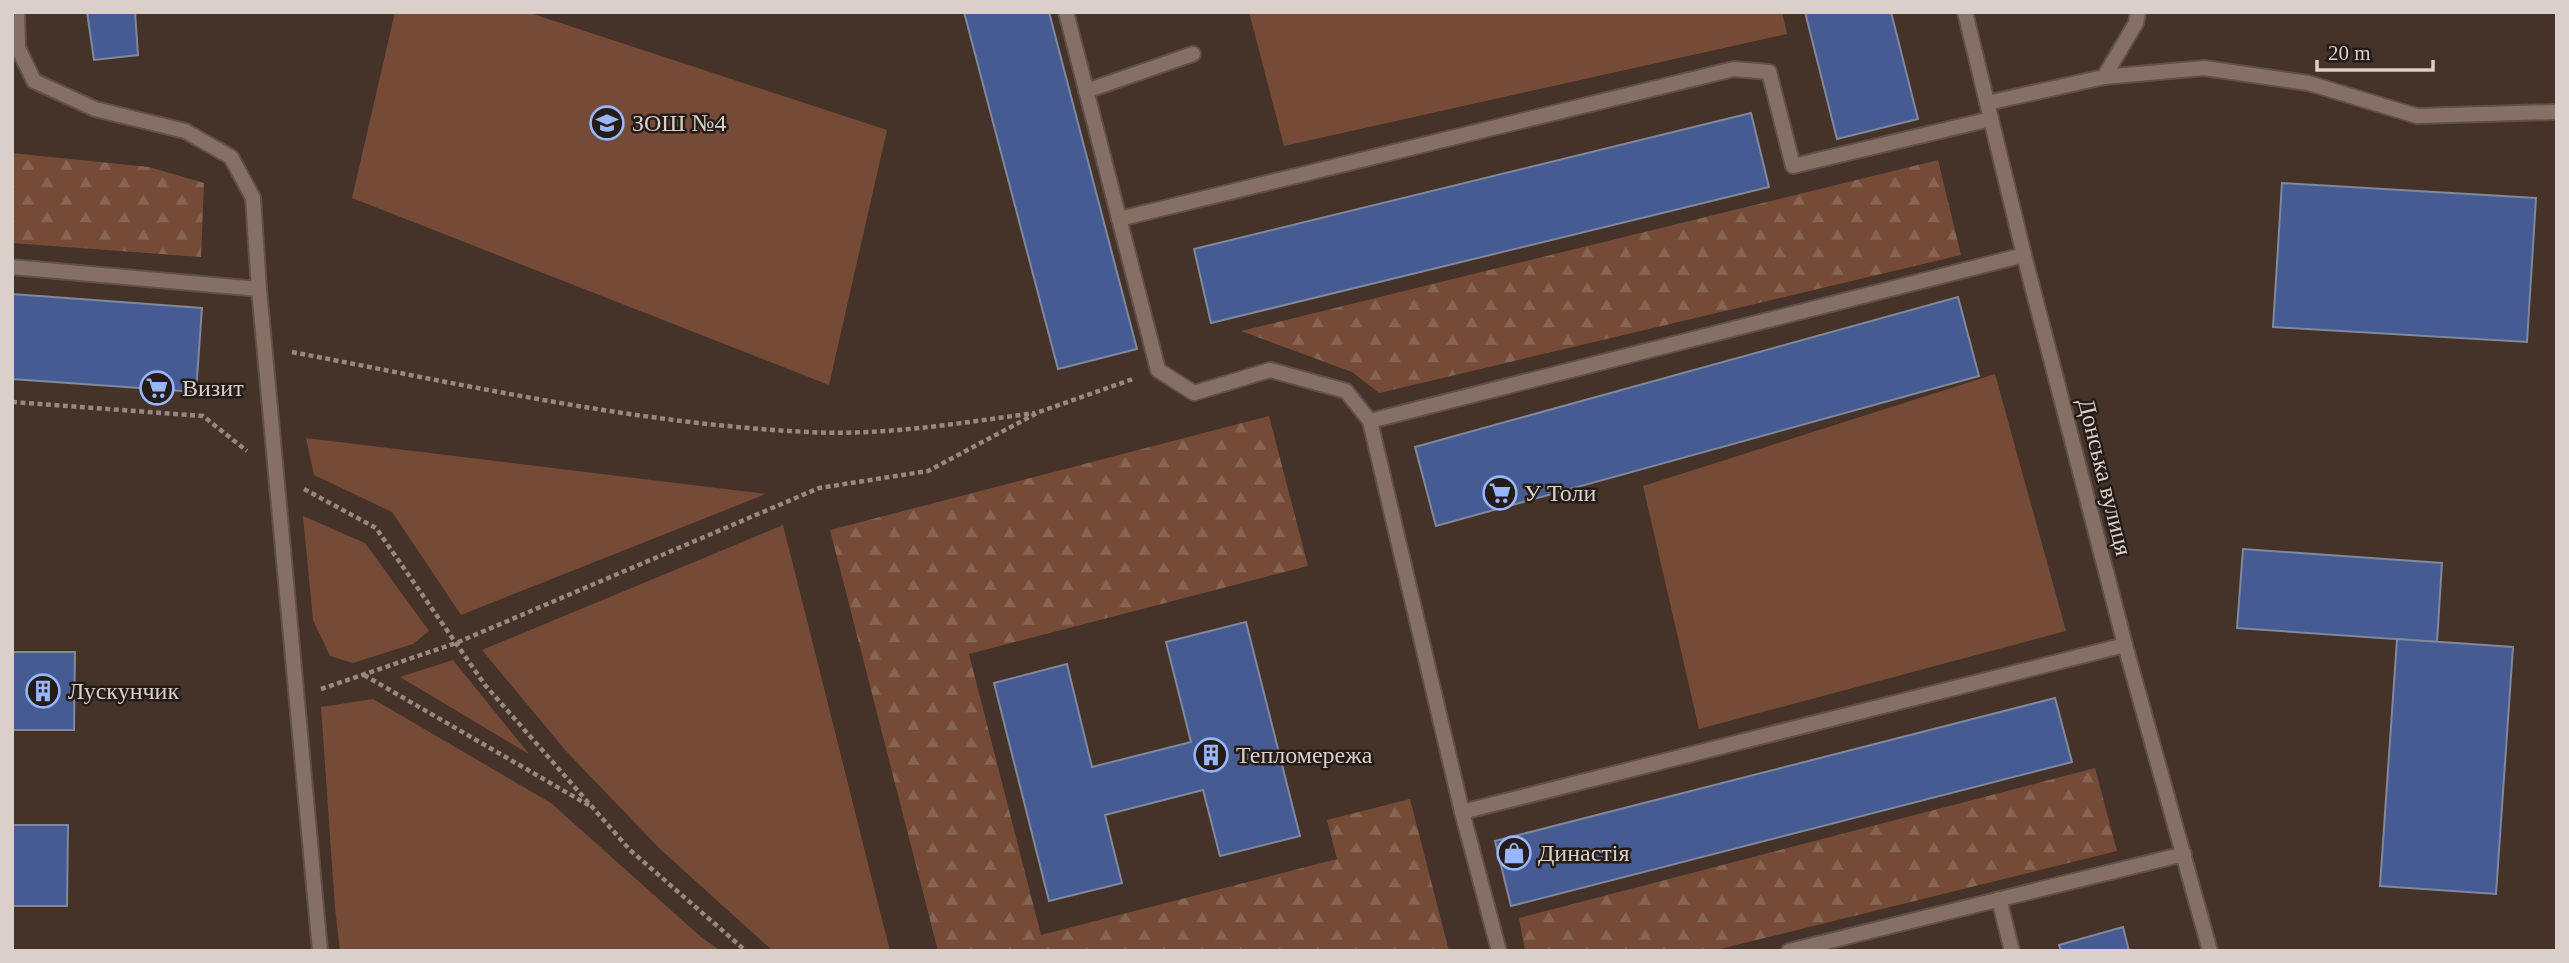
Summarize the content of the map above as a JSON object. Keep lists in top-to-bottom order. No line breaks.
{"streets":{"street":["Донська вулиця"]},"places":{"school or university":["ЗОШ №4"],"supermarket":["Визит","У Толи"],"building":["Лускунчик","Тепломережа"],"shop":["Династія"]},"scale_bar":"20 m"}
